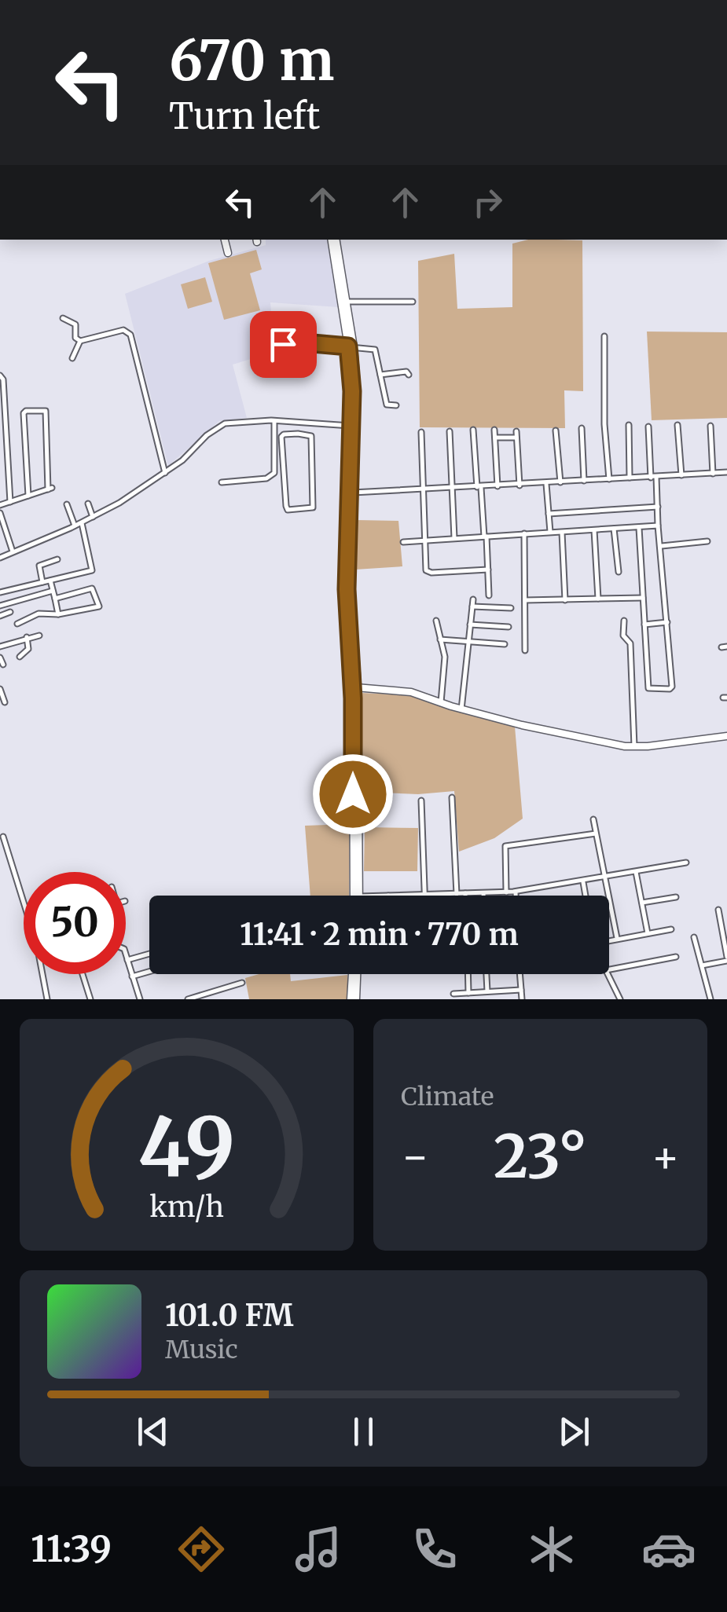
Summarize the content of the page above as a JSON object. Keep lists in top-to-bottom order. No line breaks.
{"page":{"turn":["670 m","Turn left"],"limit":"50","trip":"11:41 · 2 min · 770 m","tile":"Climate","heat":["−","23°","+"],"song":["101.0 FM","Music"],"tabs":"11:39","gauge":["49","km/h"]}}
